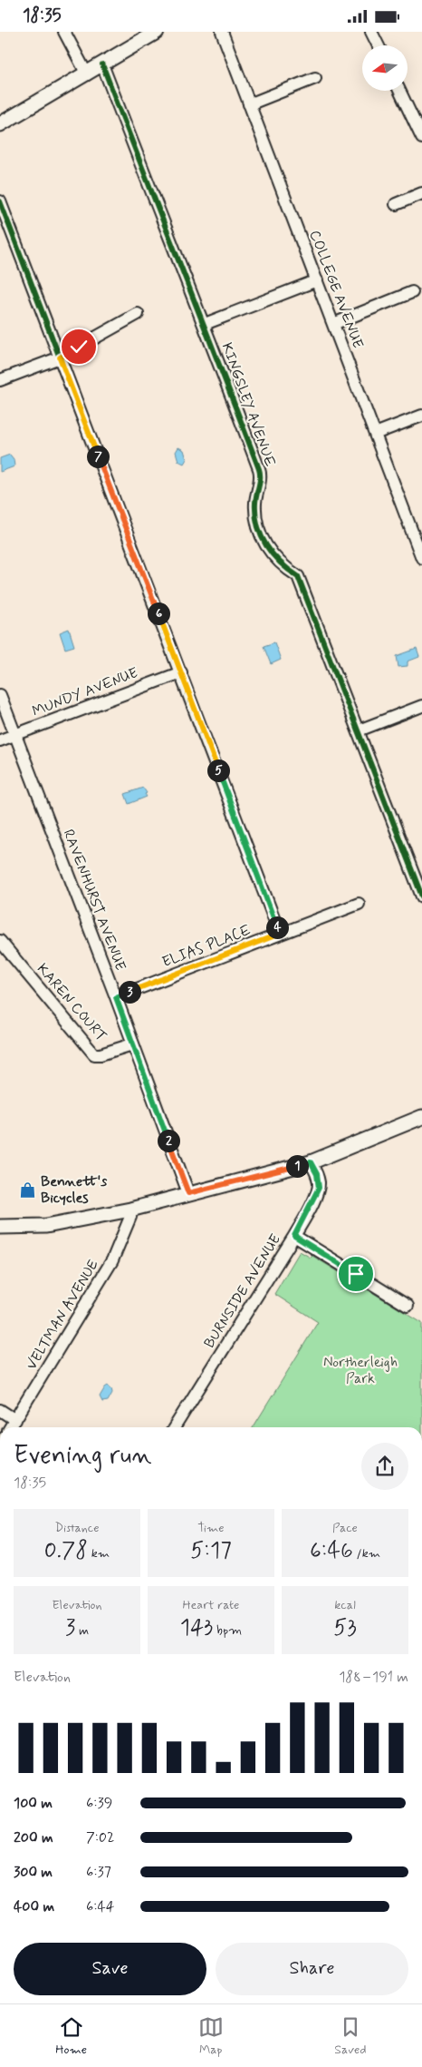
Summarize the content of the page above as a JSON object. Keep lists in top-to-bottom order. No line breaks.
{"streets":{"street":["COLLEGE AVENUE","KINGSLEY AVENUE","MUNDY AVENUE","RAVENHURST AVENUE","ELIAS PLACE","KAREN COURT","BURNSIDE AVENUE","VELTMAN AVENUE"]},"crossings":[["MUNDY AVENUE","RAVENHURST AVENUE"],["RAVENHURST AVENUE","ELIAS PLACE"],["RAVENHURST AVENUE","KAREN COURT"]],"parks":["Northerleigh Park"],"places":{"shop":["Bennett's Bicycles"]},"north":"left","page":{"status":"18:35","pins":["7","6","5","4","3","2","1"],"heading":["Evening run","18:35"],"stats":[["Distance","0.78 km"],["Time","5:17"],["Pace","6:46 /km"],["Elevation","3 m"],["Heart rate","143 bpm"],["kcal","53"]],"chart":["Elevation","188–191 m"],"list":[{"name":"100 m","note":"6:39"},{"name":"200 m","note":"7:02"},{"name":"300 m","note":"6:37"},{"name":"400 m","note":"6:44"}],"buttons":["Save","Share"],"tabs":["Home","Map","Saved"]}}
